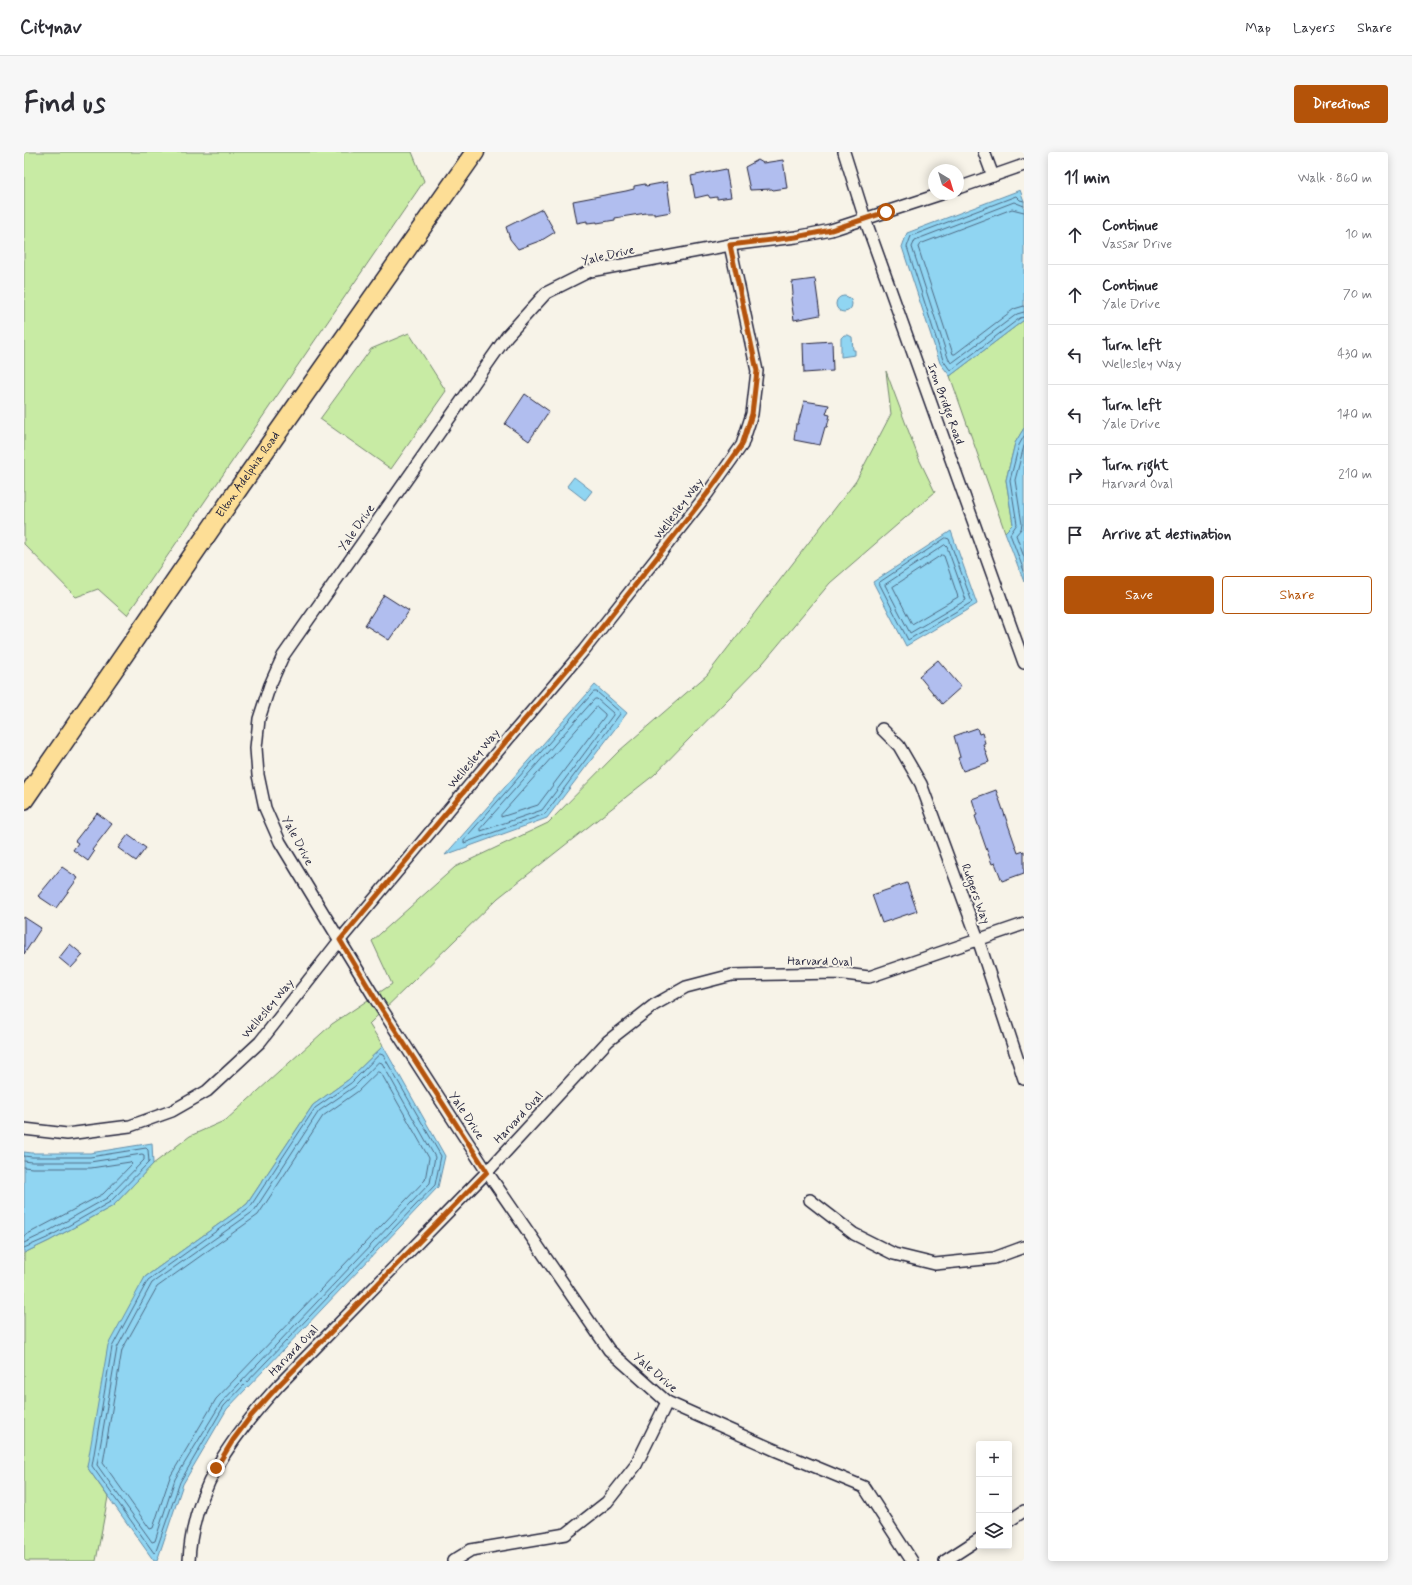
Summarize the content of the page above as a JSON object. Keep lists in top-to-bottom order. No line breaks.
{"streets":{"main road":["Elton Adelphia Road"],"street":["Yale Drive","Iron Bridge Road","Wellesley Way","Rutgers Way","Harvard Oval"]},"crossings":[["Yale Drive","Iron Bridge Road"],["Yale Drive","Wellesley Way"],["Yale Drive","Harvard Oval"],["Rutgers Way","Harvard Oval"]],"north":"bottom right","page":{"header":"Citynav","nav":["Map","Layers","Share"],"buttons":["Directions",["Save","Share"]],"title":"Find us","heading":["11 min","Walk · 860 m"],"list":[["Continue","Vassar Drive","10 m"],["Continue","Yale Drive","70 m"],["Turn left","Wellesley Way","430 m"],["Turn left","Yale Drive","140 m"],["Turn right","Harvard Oval","210 m"],"Arrive at destination"],"map_buttons":["+","−"]}}
